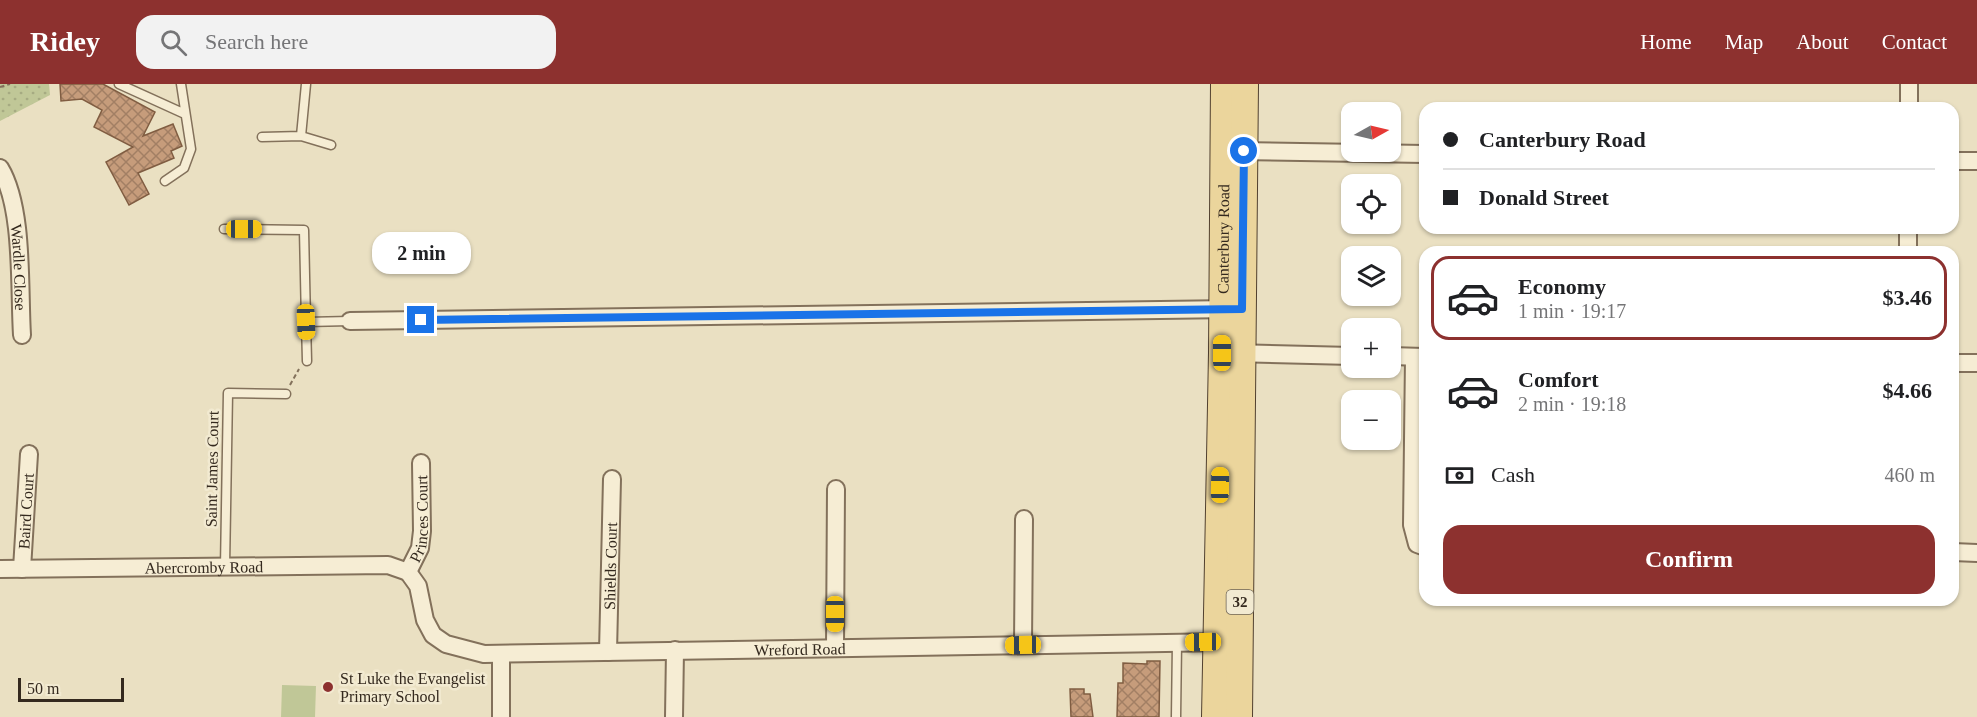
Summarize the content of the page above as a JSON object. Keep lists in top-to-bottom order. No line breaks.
{"streets":{"main road":["Canterbury Road","32"],"street":["Wardle Close","Baird Court","Princes Court","Shields Court","Abercromby Road","Wreford Road"],"lane":["Saint James Court"]},"crossings":[["Canterbury Road","Wreford Road"],["Saint James Court","Abercromby Road"],["Baird Court","Abercromby Road"],["Princes Court","Abercromby Road"],["Princes Court","Wreford Road"],["Shields Court","Wreford Road"],["Abercromby Road","Wreford Road"]],"places":["St Luke the Evangelist Primary School"],"scale_bar":"50 m","north":"right","page":{"header":"Ridey","search":"Search here","nav":["Home","Map","About","Contact"],"map_buttons":["+","−"],"banner":["Canterbury Road","Donald Street"],"bubble":"2 min","list":[{"name":"Economy","note":"1 min · 19:17","value":"$3.46"},{"name":"Comfort","note":"2 min · 19:18","value":"$4.66"}],"pay":["Cash","460 m"],"buttons":"Confirm","scale":"50 m"}}
